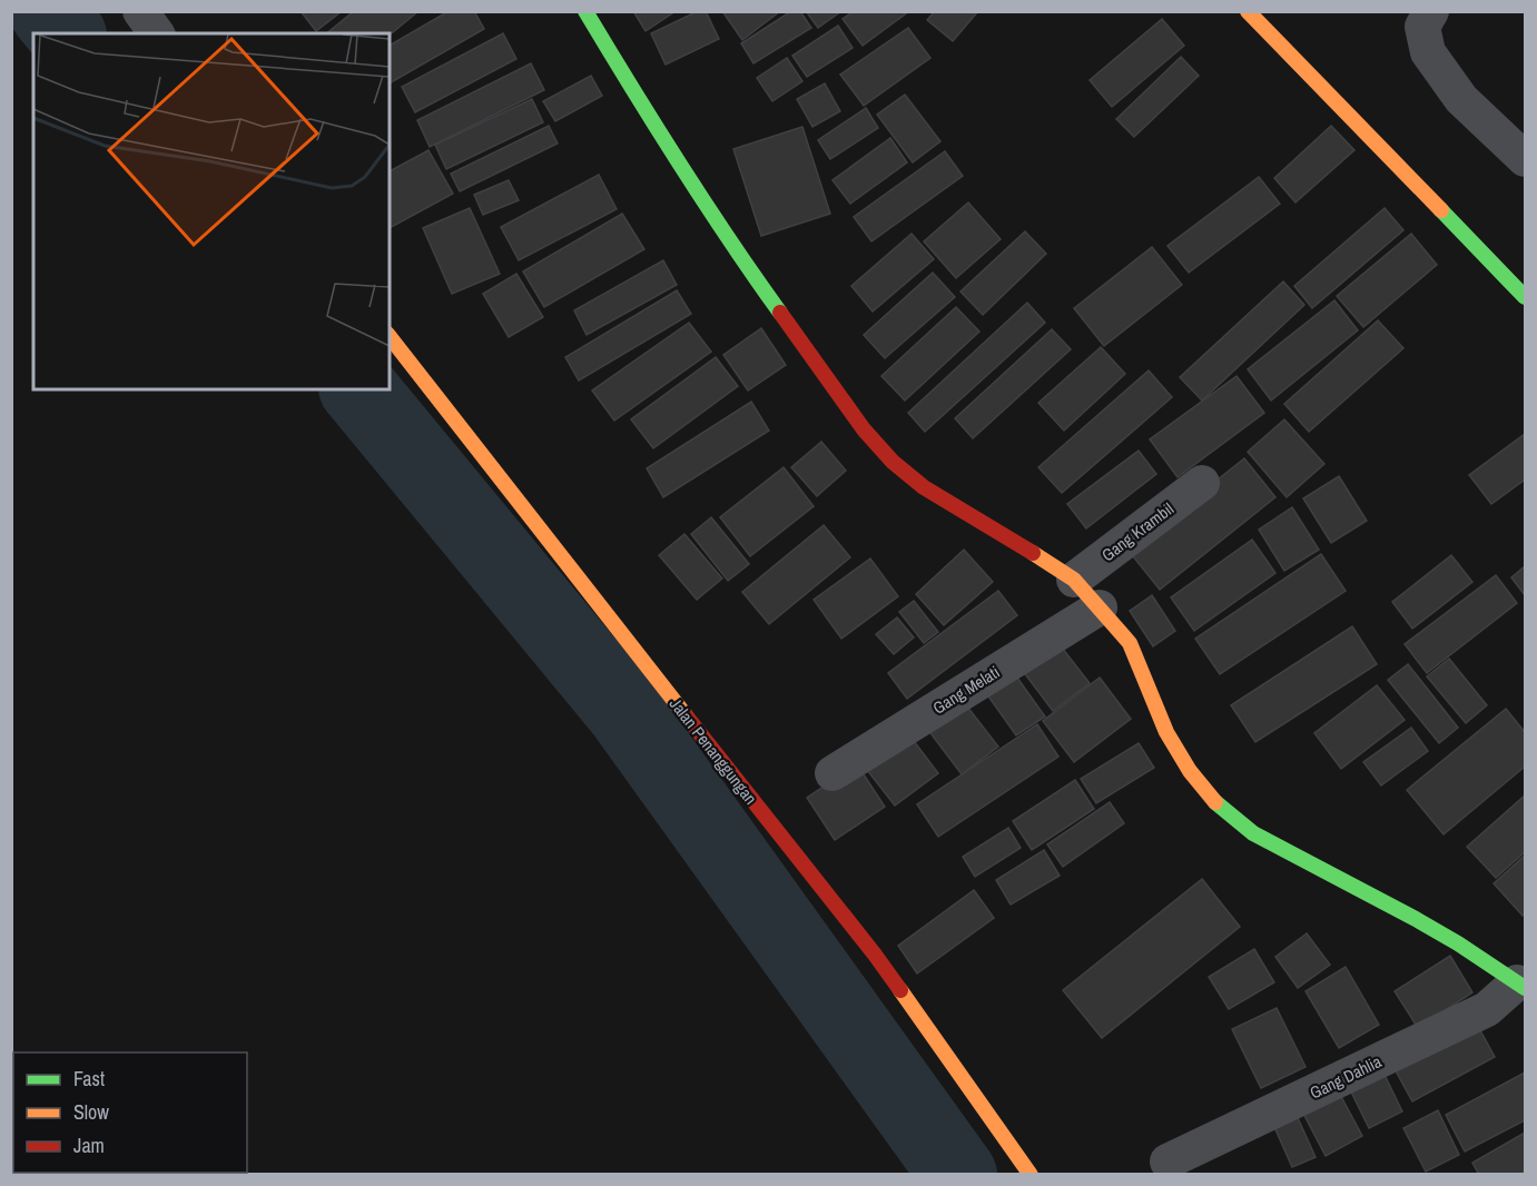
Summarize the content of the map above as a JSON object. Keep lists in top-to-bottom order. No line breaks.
{"streets":{"street":["Gang Krambil","Gang Melati","Jalan Penanggungan","Gang Dahlia"]},"legend":["Fast","Slow","Jam"]}
